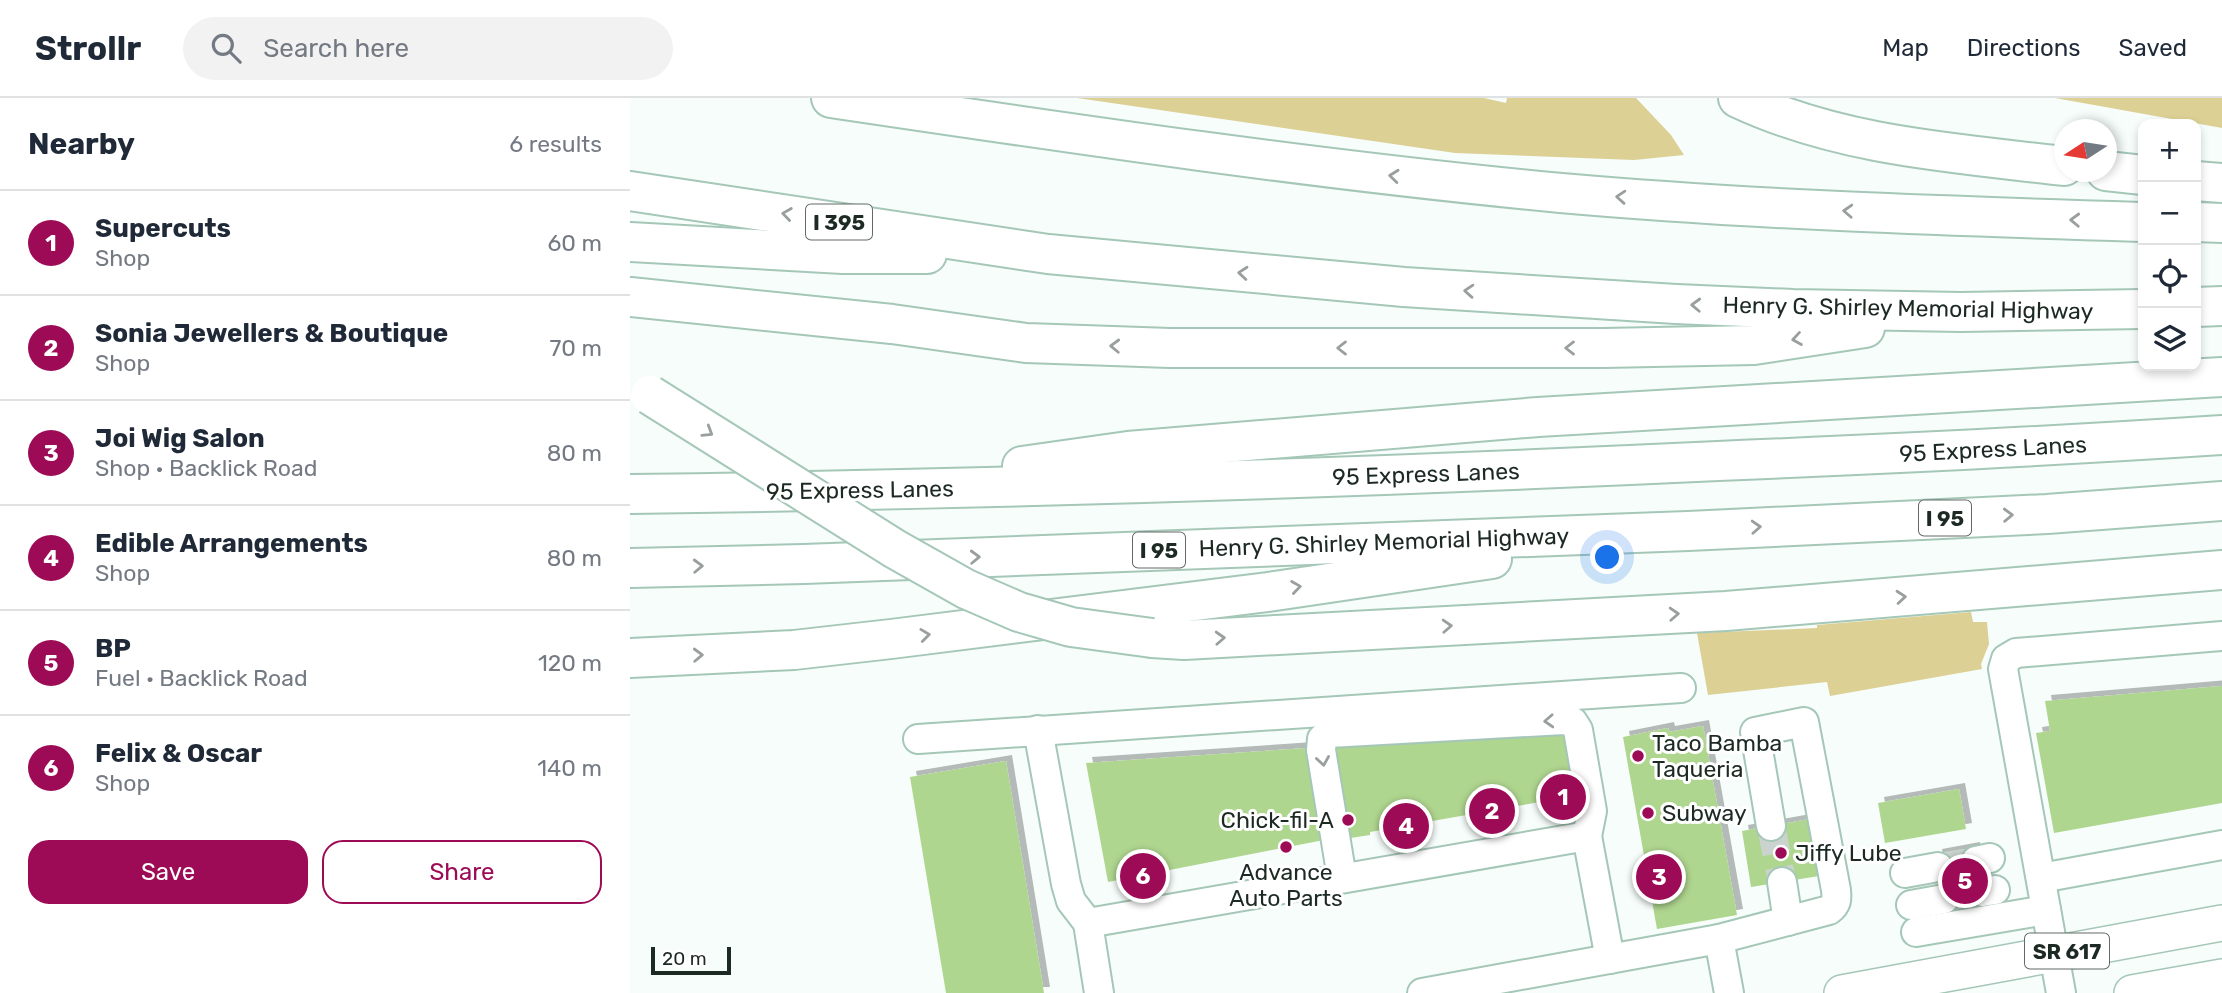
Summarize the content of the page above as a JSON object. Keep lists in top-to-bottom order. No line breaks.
{"streets":{"highway":["I 395","Henry G. Shirley Memorial Highway","95 Express Lanes","I 95"],"main road":["SR 617"]},"places":["Taco Bamba Taqueria","Subway","Chick-fil-A","Advance Auto Parts","Jiffy Lube"],"scale_bar":"20 m","north":"left","page":{"header":"Strollr","search":"Search here","nav":["Map","Directions","Saved"],"heading":["Nearby","6 results"],"map_buttons":["+","−"],"list":[{"mark":"1","name":"Supercuts","note":"Shop","value":"60 m"},{"mark":"2","name":"Sonia Jewellers & Boutique","note":"Shop","value":"70 m"},{"mark":"3","name":"Joi Wig Salon","note":"Shop · Backlick Road","value":"80 m"},{"mark":"4","name":"Edible Arrangements","note":"Shop","value":"80 m"},{"mark":"5","name":"BP","note":"Fuel · Backlick Road","value":"120 m"},{"mark":"6","name":"Felix & Oscar","note":"Shop","value":"140 m"}],"pins":["1","2","4","6","3","5"],"buttons":["Save","Share"],"scale":"20 m"}}
